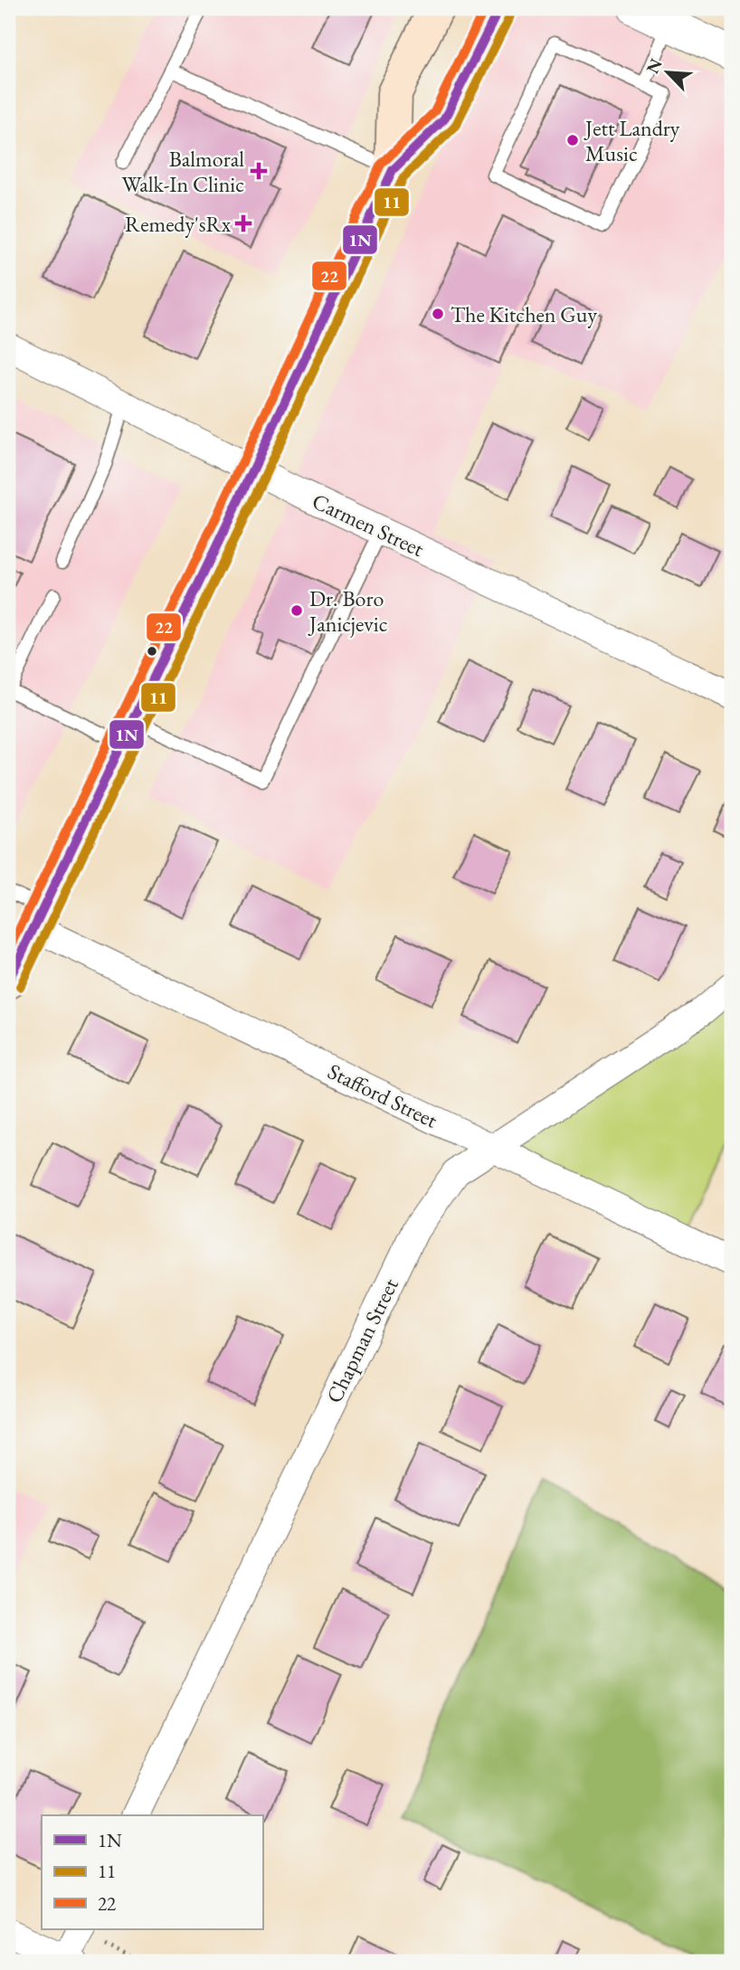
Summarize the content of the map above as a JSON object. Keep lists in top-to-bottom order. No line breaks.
{"streets":{"street":["Carmen Street","Stafford Street","Chapman Street"]},"crossings":[["Stafford Street","Chapman Street"]],"places":{"other":["Jett Landry Music","The Kitchen Guy","Dr. Boro Janicjevic"],"health":["Balmoral Walk-In Clinic","Remedy'sRx"]},"lines":["transit line 1N","transit line 22","transit line 11"],"legend":["1N","11","22"],"north":"top left"}
